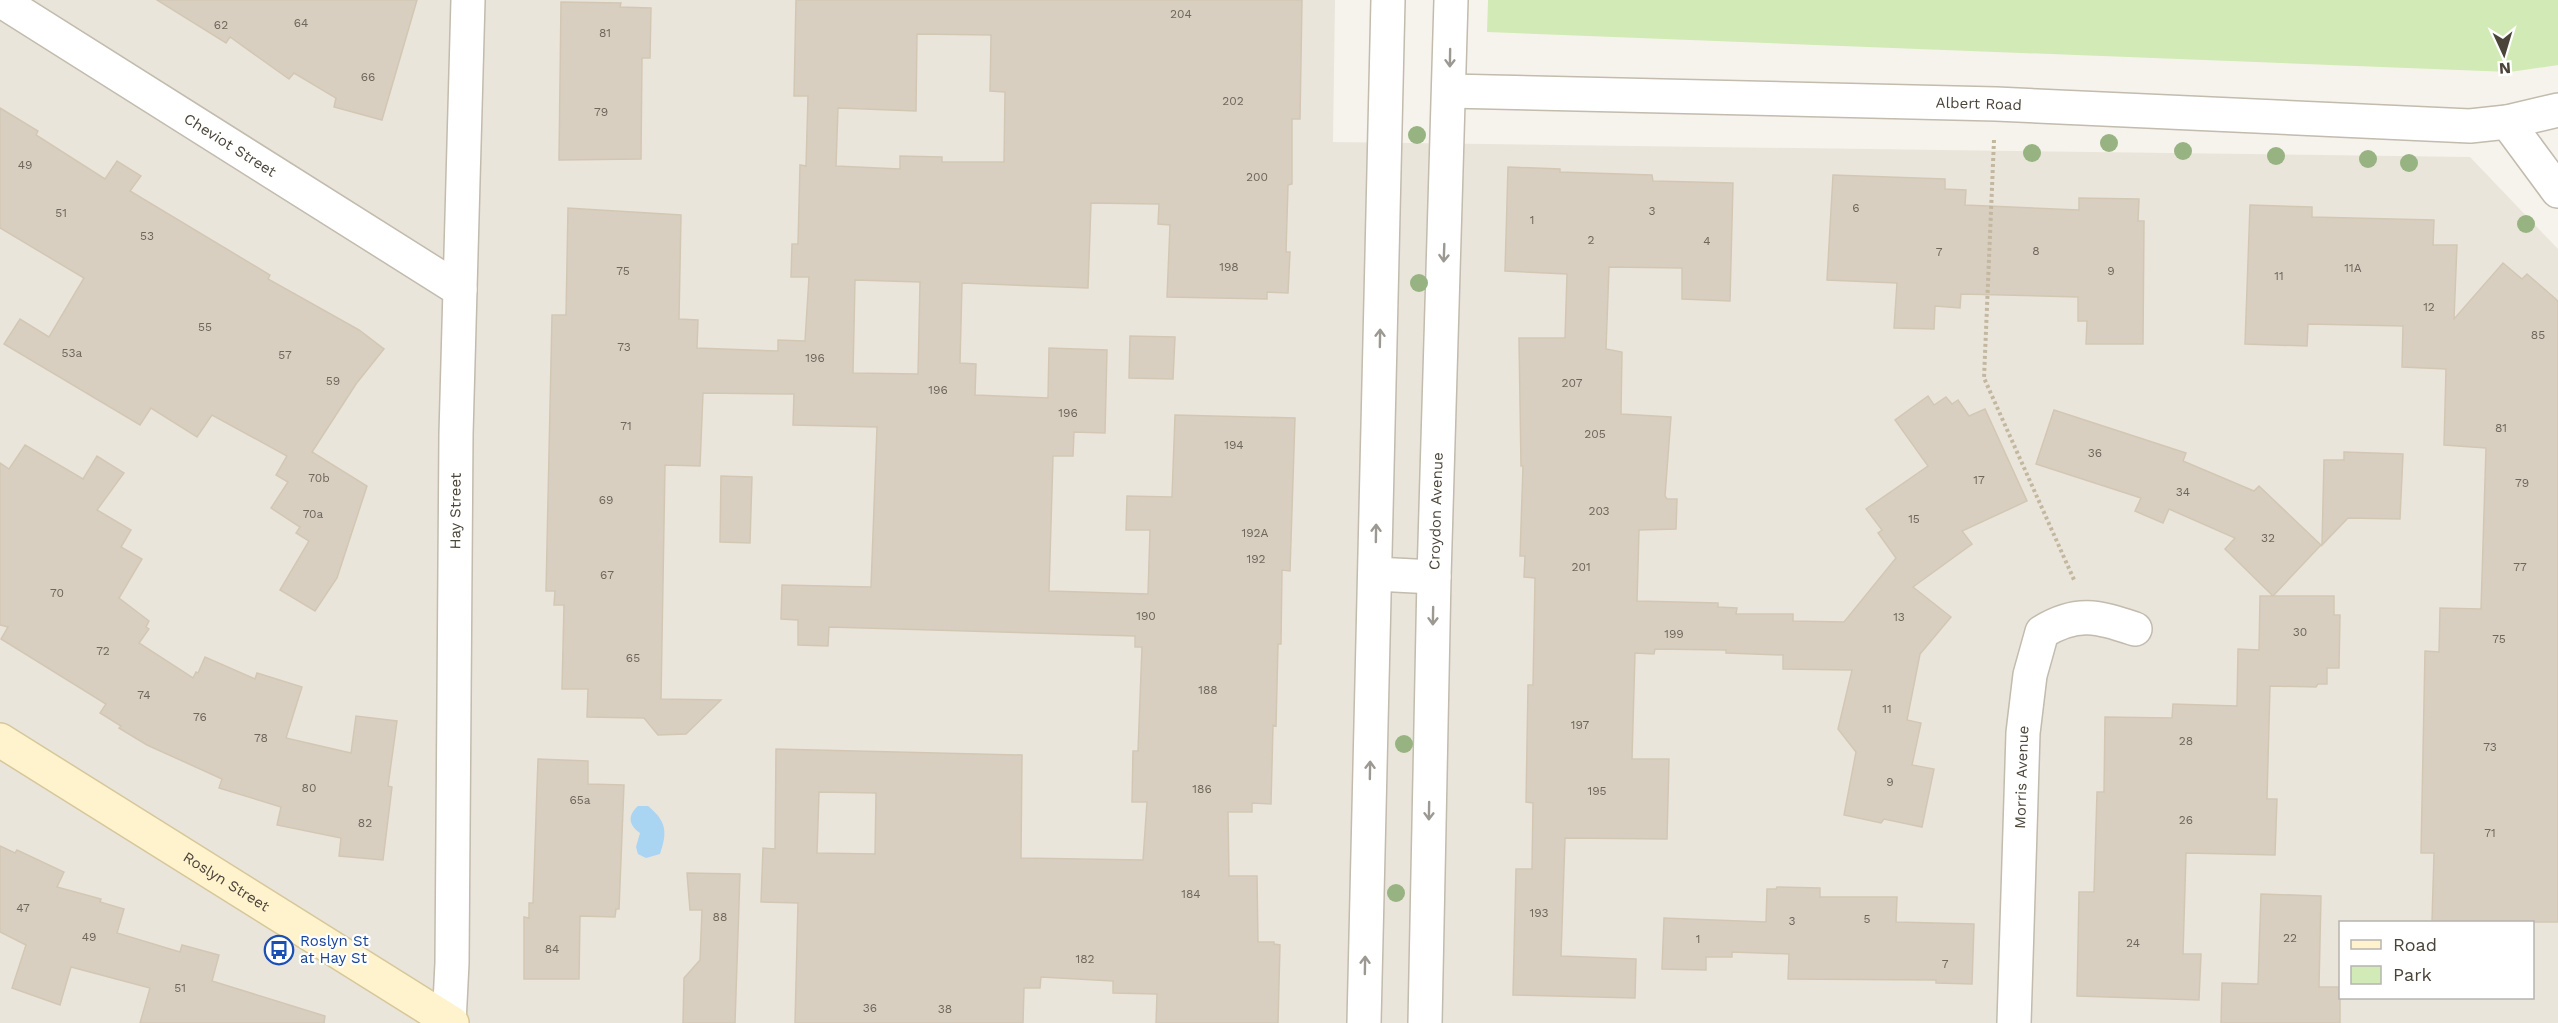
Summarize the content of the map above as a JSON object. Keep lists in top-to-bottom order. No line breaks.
{"streets":{"street":["Albert Road","Cheviot Street","Hay Street","Croydon Avenue","Morris Avenue","Roslyn Street"]},"crossings":[["Albert Road","Croydon Avenue"],["Cheviot Street","Hay Street"],["Hay Street","Roslyn Street"]],"places":{"bus stop":["Roslyn St at Hay St"]},"house_numbers":["204","64","62","81","66","202","79","49","200","6","3","51","1","53","2","4","8","7","198","11A","75","9","11","12","55","85","73","53a","57","196","59","207","196","196","71","81","205","194","36","70b","17","79","34","69","203","70a","15","192A","32","192","201","77","67","70","190","13","30","199","75","72","65","188","74","11","76","197","78","28","73","9","80","186","195","65a","26","82","71","184","47","193","88","5","3","49","22","1","24","84","182","7","51","36","38"],"legend":["Road","Park"],"north":"bottom"}
